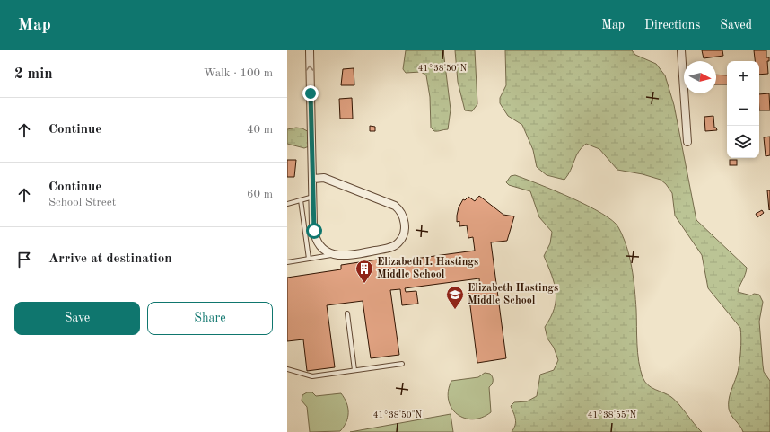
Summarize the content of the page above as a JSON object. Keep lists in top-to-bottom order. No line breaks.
{"places":{"building":["Elizabeth I. Hastings Middle School"],"school or university":["Elizabeth Hastings Middle School"]},"north":"right","page":{"header":"Map","nav":["Map","Directions","Saved"],"heading":["2 min","Walk · 100 m"],"map_buttons":["+","−"],"list":[["Continue","40 m"],["Continue","School Street","60 m"],"Arrive at destination"],"buttons":["Save","Share"]},"coordinates":["41°38'50\"N","41°38'55\"N"]}
